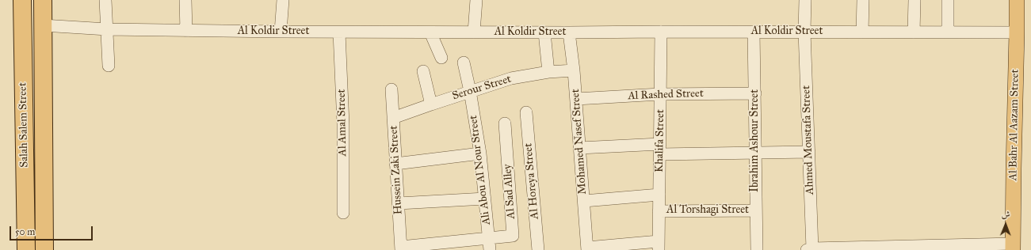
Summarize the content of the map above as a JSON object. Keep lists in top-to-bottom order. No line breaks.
{"streets":{"highway":["Salah Salem Street"],"main road":["Al Bahr Al Aazam Street"],"street":["Al Koldir Street","Serour Street","Al Rashed Street","Al Amal Street","Ahmed Moustafa Street","Khalifa Street","Ibrahim Ashour Street","Mohamed Nasef Street","Hussein Zaki Street","Ali Abou Al Nour Street","Al Horeya Street","Al Sad Alley","Al Torshagi Street"]},"crossings":[["Al Koldir Street","Al Amal Street"],["Al Koldir Street","Salah Salem Street"],["Al Koldir Street","Al Bahr Al Aazam Street"],["Al Koldir Street","Ahmed Moustafa Street"],["Al Koldir Street","Khalifa Street"],["Al Koldir Street","Ibrahim Ashour Street"],["Al Koldir Street","Mohamed Nasef Street"],["Serour Street","Mohamed Nasef Street"],["Serour Street","Hussein Zaki Street"],["Serour Street","Ali Abou Al Nour Street"],["Al Rashed Street","Khalifa Street"],["Al Rashed Street","Ibrahim Ashour Street"],["Al Rashed Street","Mohamed Nasef Street"],["Khalifa Street","Al Torshagi Street"],["Ibrahim Ashour Street","Al Torshagi Street"],["Ali Abou Al Nour Street","Al Sad Alley"]],"scale_bar":"50 m","north":"top"}
